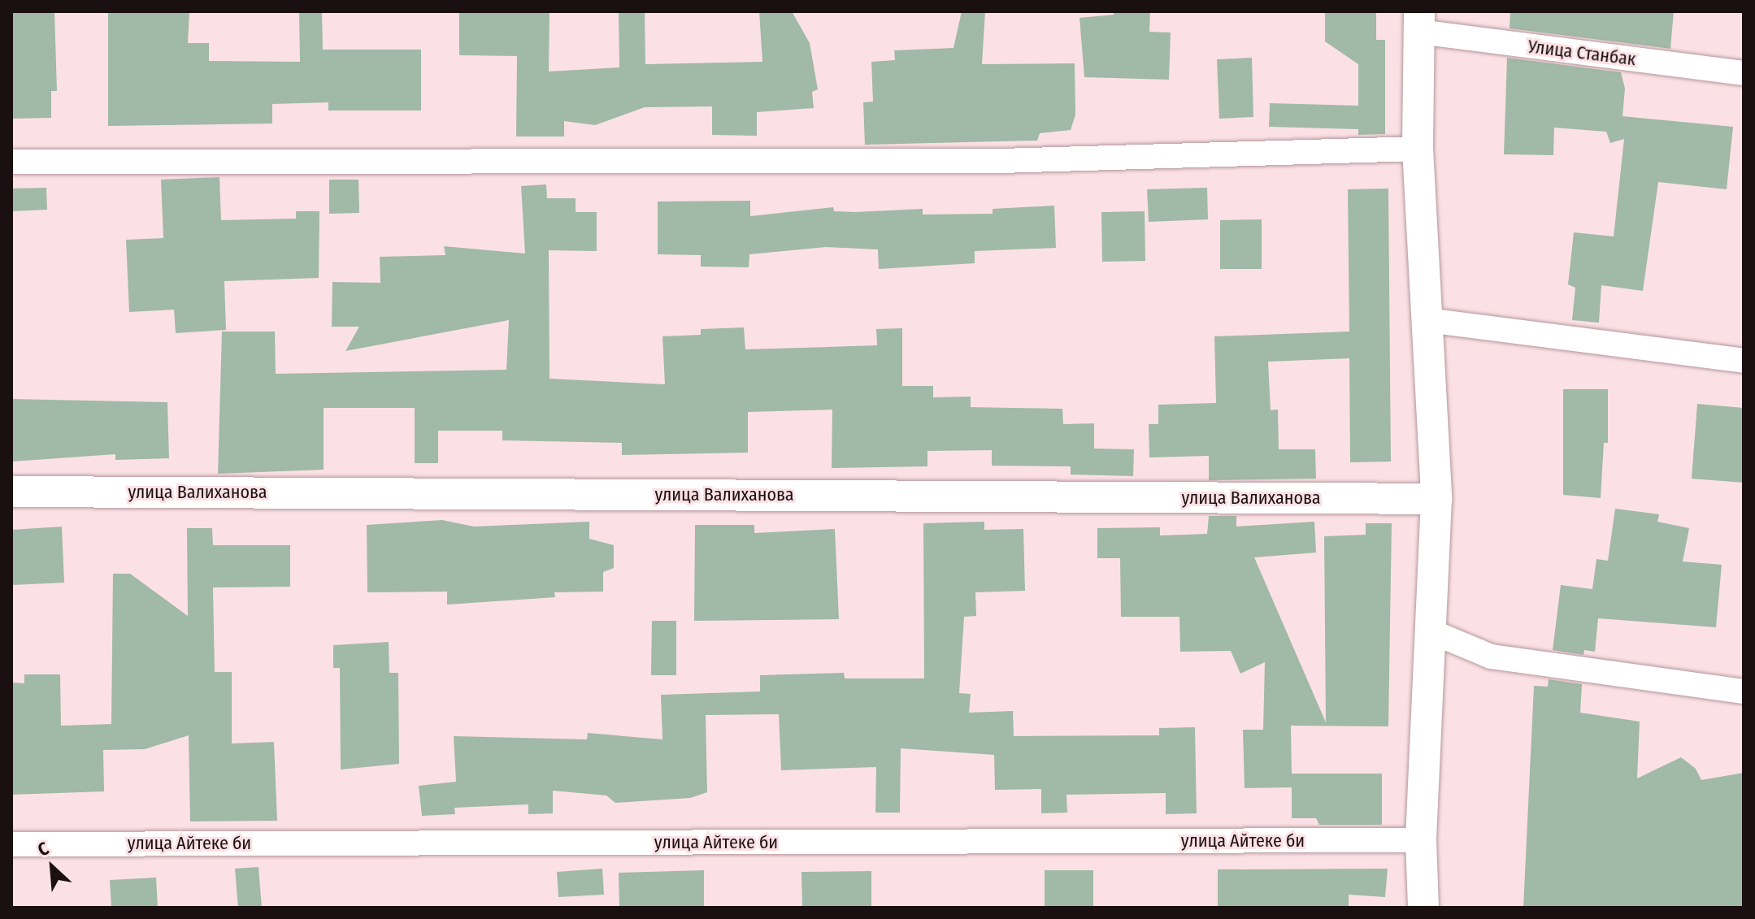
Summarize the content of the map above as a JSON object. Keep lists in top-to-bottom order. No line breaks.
{"streets":{"street":["Улица Станбак","улица Валиханова","улица Айтеке би"]},"north":"top left"}
